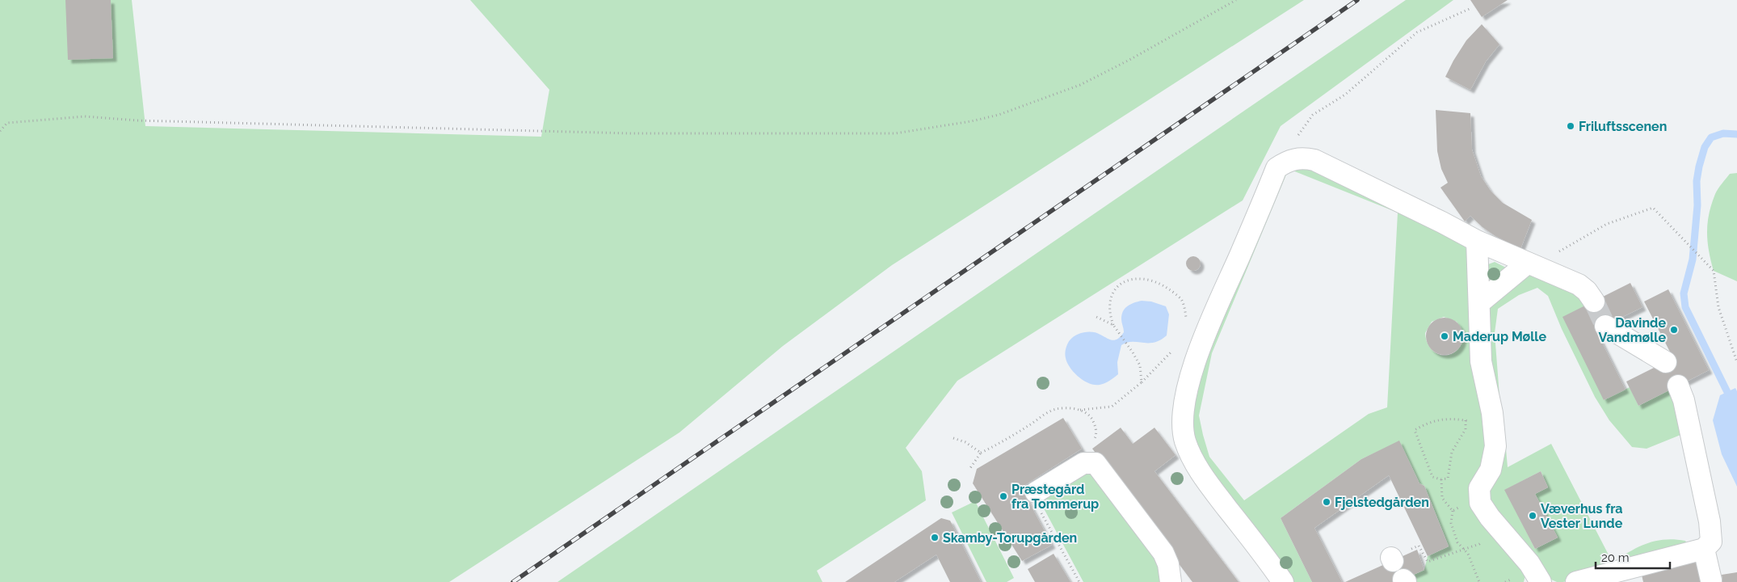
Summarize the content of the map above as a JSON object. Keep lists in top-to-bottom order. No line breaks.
{"places":["Friluftsscenen","Davinde Vandmølle","Maderup Mølle","Præstegård fra Tommerup","Fjelstedgården","Væverhus fra Vester Lunde","Skamby-Torupgården"],"scale_bar":"20 m"}
